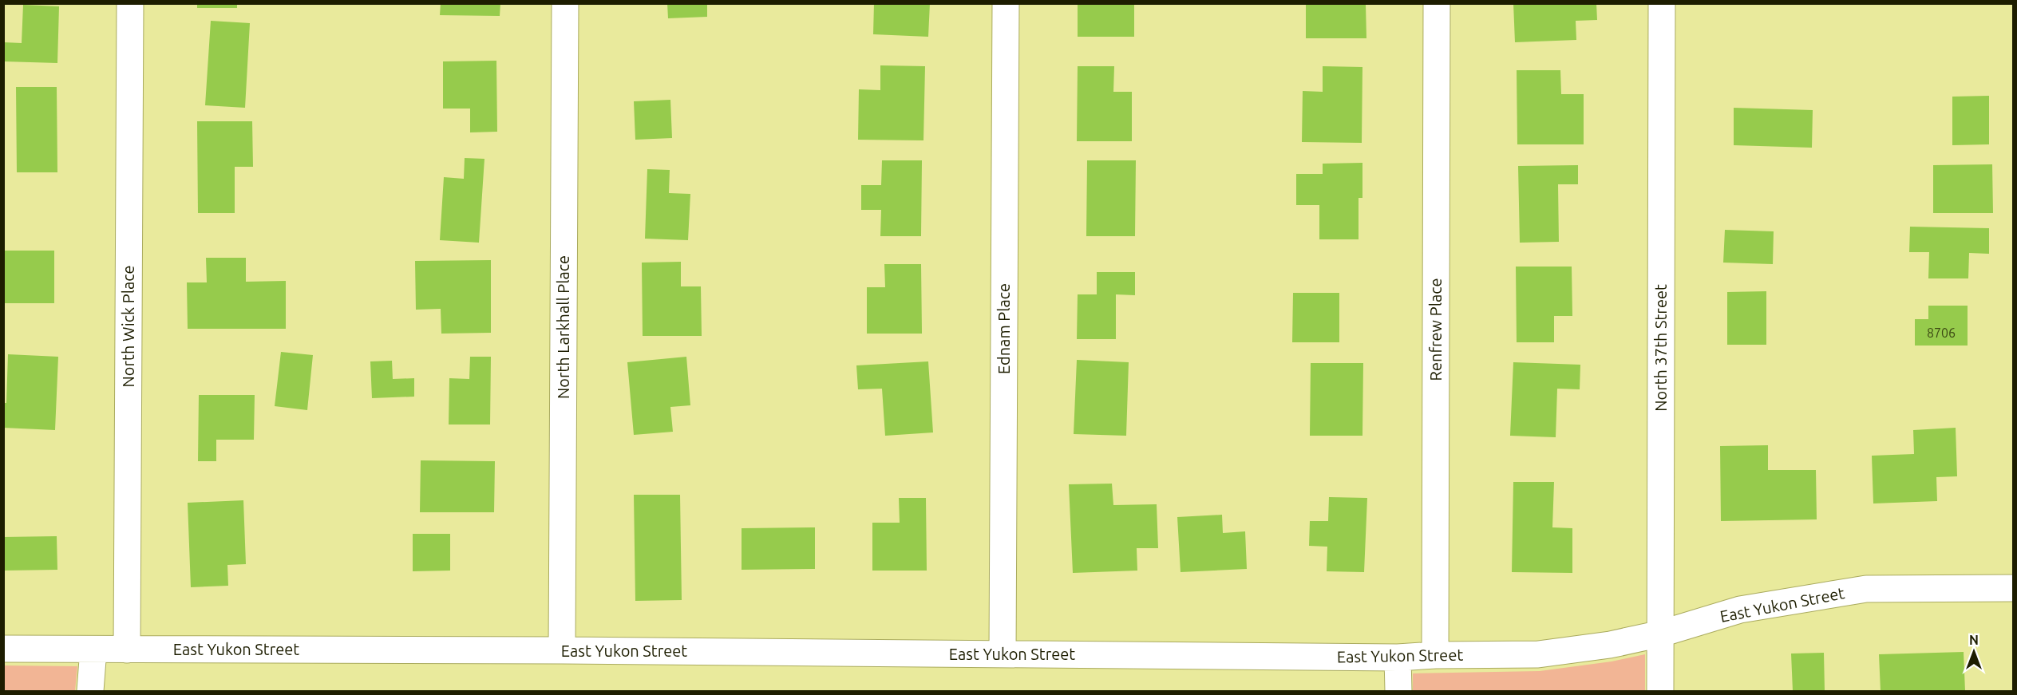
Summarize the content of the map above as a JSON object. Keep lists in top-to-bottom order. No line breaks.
{"streets":{"street":["North Wick Place","North Larkhall Place","Ednam Place","Renfrew Place","North 37th Street","East Yukon Street"]},"crossings":[["North Wick Place","East Yukon Street"],["North Larkhall Place","East Yukon Street"],["Ednam Place","East Yukon Street"],["Renfrew Place","East Yukon Street"],["North 37th Street","East Yukon Street"]],"house_numbers":["8706"],"north":"top"}
